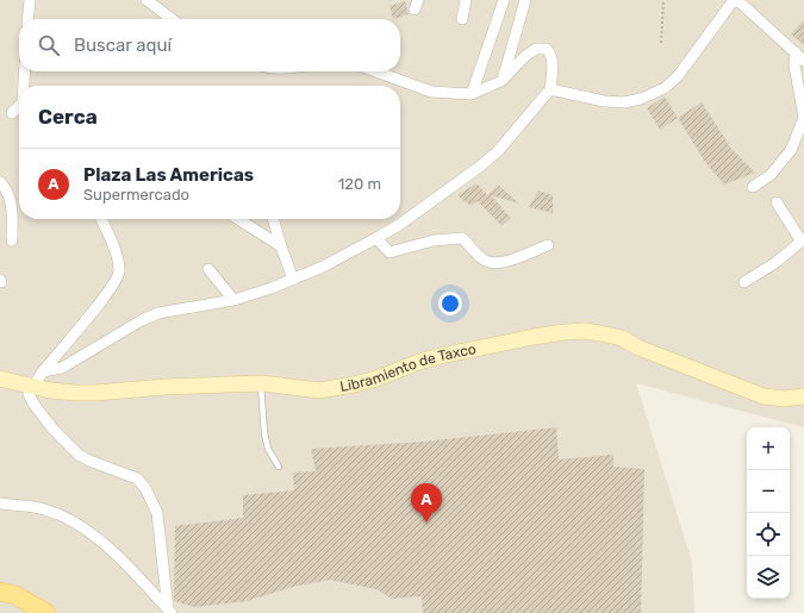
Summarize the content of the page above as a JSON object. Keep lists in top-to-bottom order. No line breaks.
{"streets":{"main road":["Libramiento de Taxco"]},"page":{"search":"Buscar aquí","heading":"Cerca","list":[{"mark":"A","name":"Plaza Las Americas","note":"Supermercado","value":"120 m"}],"map_buttons":["+","−"],"pins":"A"}}
